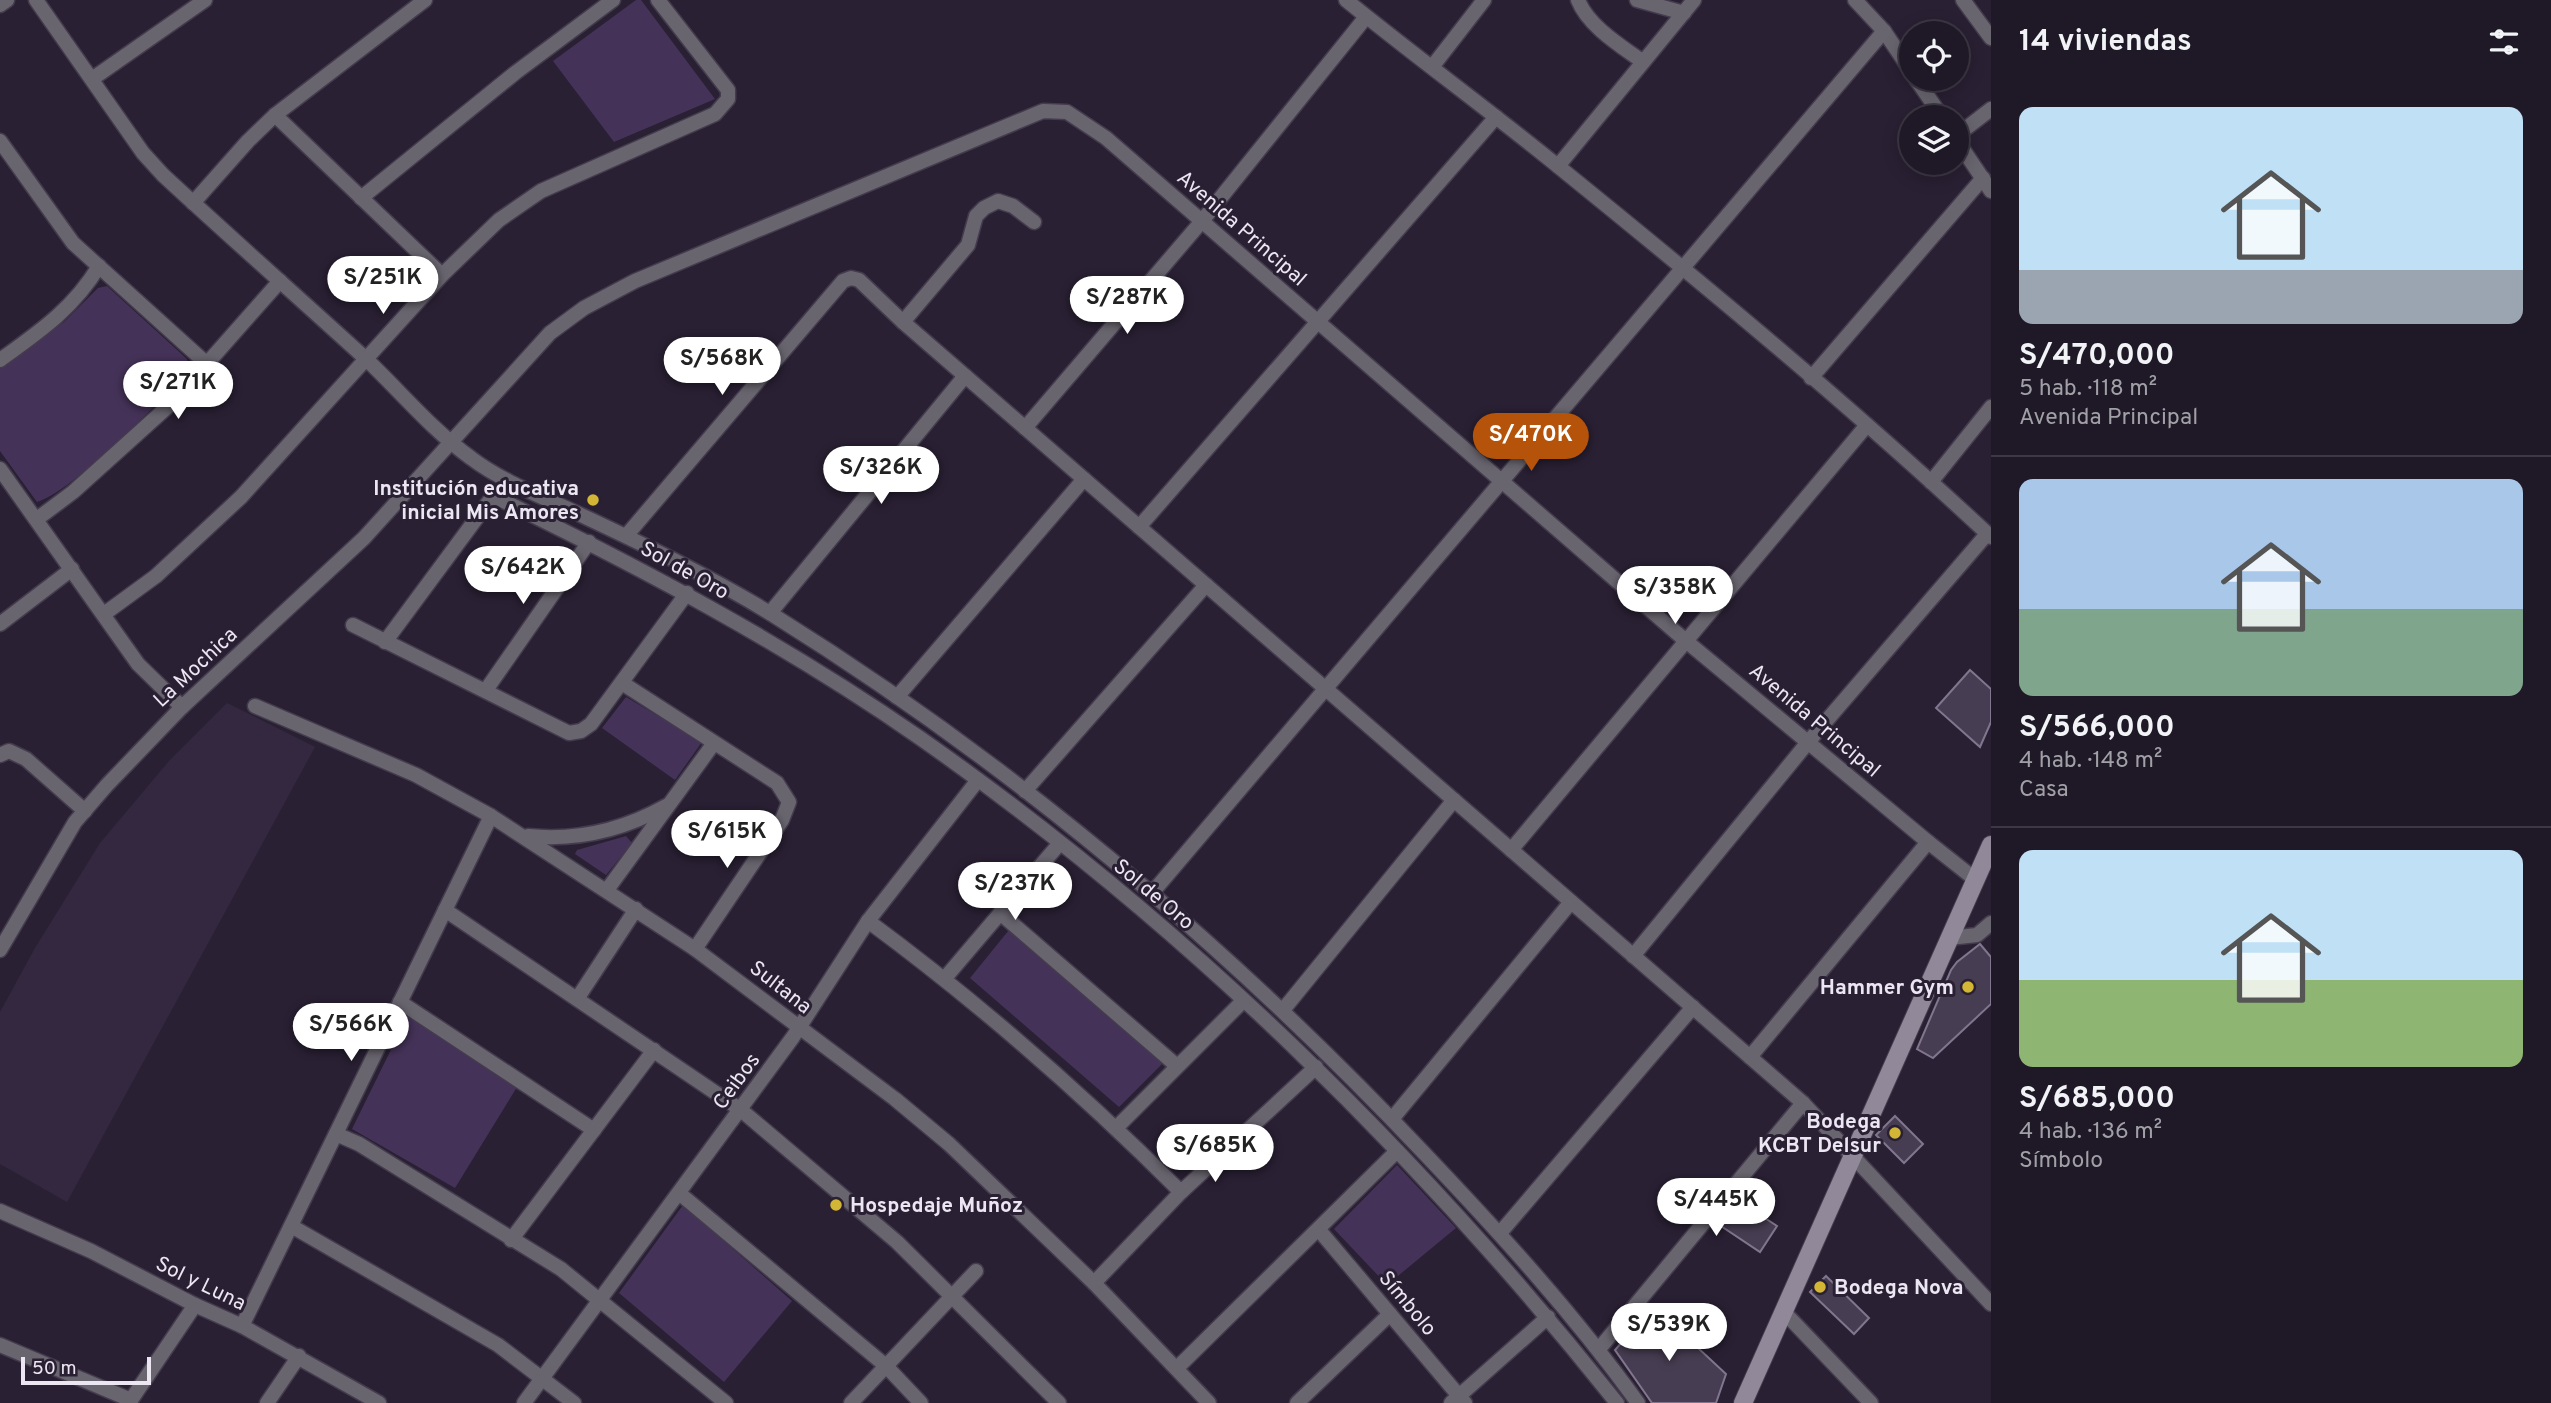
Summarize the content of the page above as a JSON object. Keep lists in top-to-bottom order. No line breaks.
{"streets":{"street":["Avenida Principal","Sol de Oro","La Mochica","Sultana","Ceibos","Sol y Luna","Símbolo"]},"crossings":[["Avenida Principal","La Mochica"],["Sol de Oro","Ceibos"],["Sultana","Ceibos"]],"places":["Institución educativa inicial Mis Amores","Hammer Gym","Bodega KCBT Delsur","Hospedaje Muñoz","Bodega Nova"],"scale_bar":"50 m","page":{"heading":"14 viviendas","list":[{"name":"S/470,000","note":"5 hab. · 118 m² · Avenida Principal"},{"name":"S/566,000","note":"4 hab. · 148 m² · Casa"},{"name":"S/685,000","note":"4 hab. · 136 m² · Símbolo"}],"price":["S/251K","S/287K","S/568K","S/271K","S/470K","S/326K","S/642K","S/358K","S/615K","S/237K","S/566K","S/685K","S/445K","S/539K"],"scale":"50 m"}}
